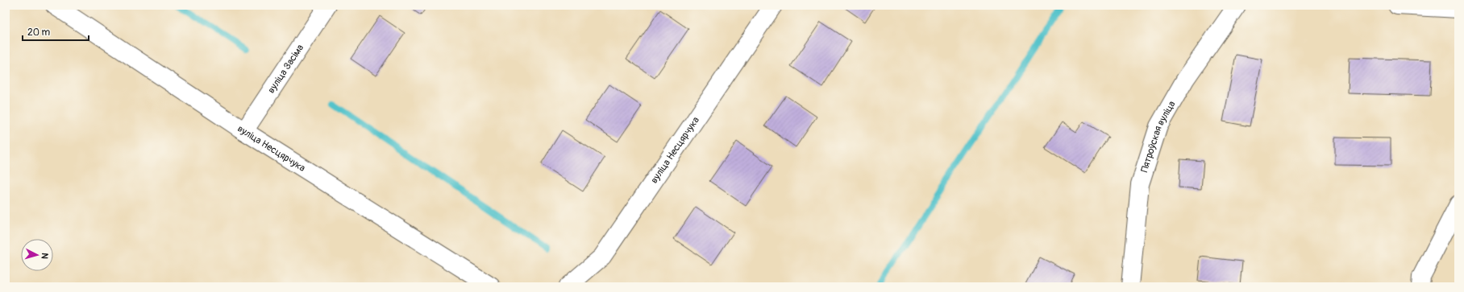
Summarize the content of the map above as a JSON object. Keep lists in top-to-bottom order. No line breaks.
{"streets":{"street":["вуліца Засіма","Пятроўская вуліца","вуліца Несцярчука"]},"crossings":[["вуліца Засіма","вуліца Несцярчука"]],"scale_bar":"20 m","north":"right"}
